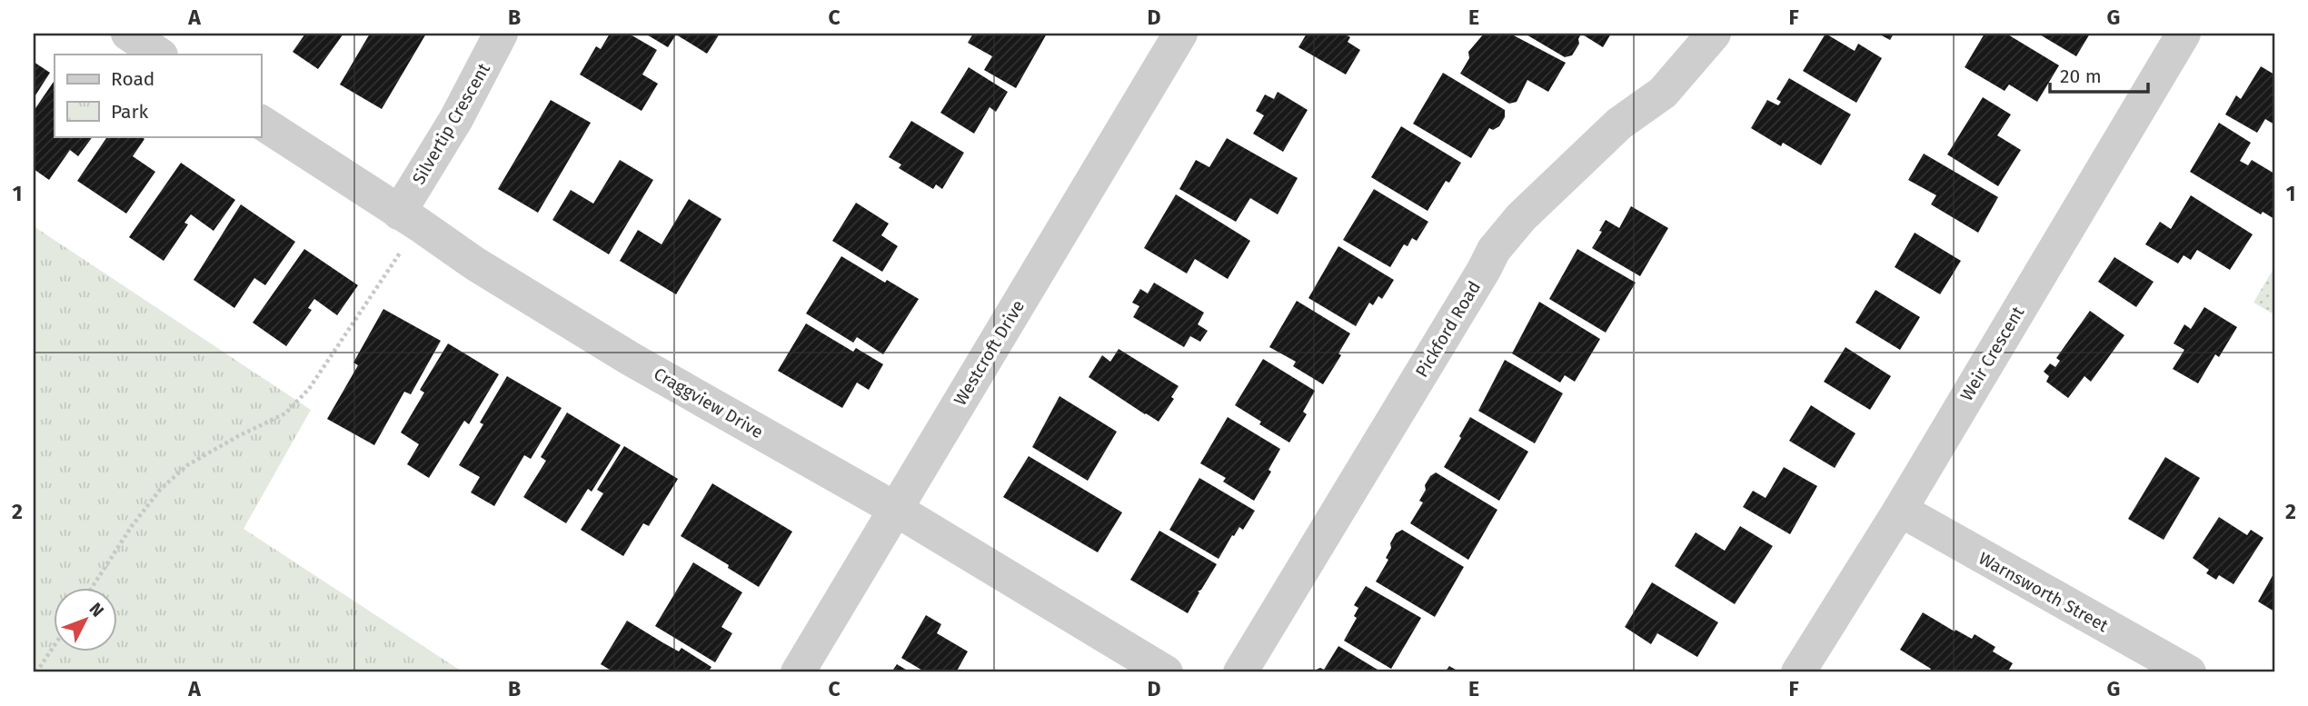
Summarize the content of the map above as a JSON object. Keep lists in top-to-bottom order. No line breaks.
{"streets":{"street":["Silvertip Crescent","Pickford Road","Westcroft Drive","Weir Crescent","Craggview Drive","Warnsworth Street"]},"crossings":[["Silvertip Crescent","Craggview Drive"],["Westcroft Drive","Craggview Drive"],["Weir Crescent","Warnsworth Street"]],"legend":["Road","Park"],"scale_bar":"20 m","north":"top right","grid":{"columns":["A","B","C","D","E","F","G"],"rows":["1","2"]}}
